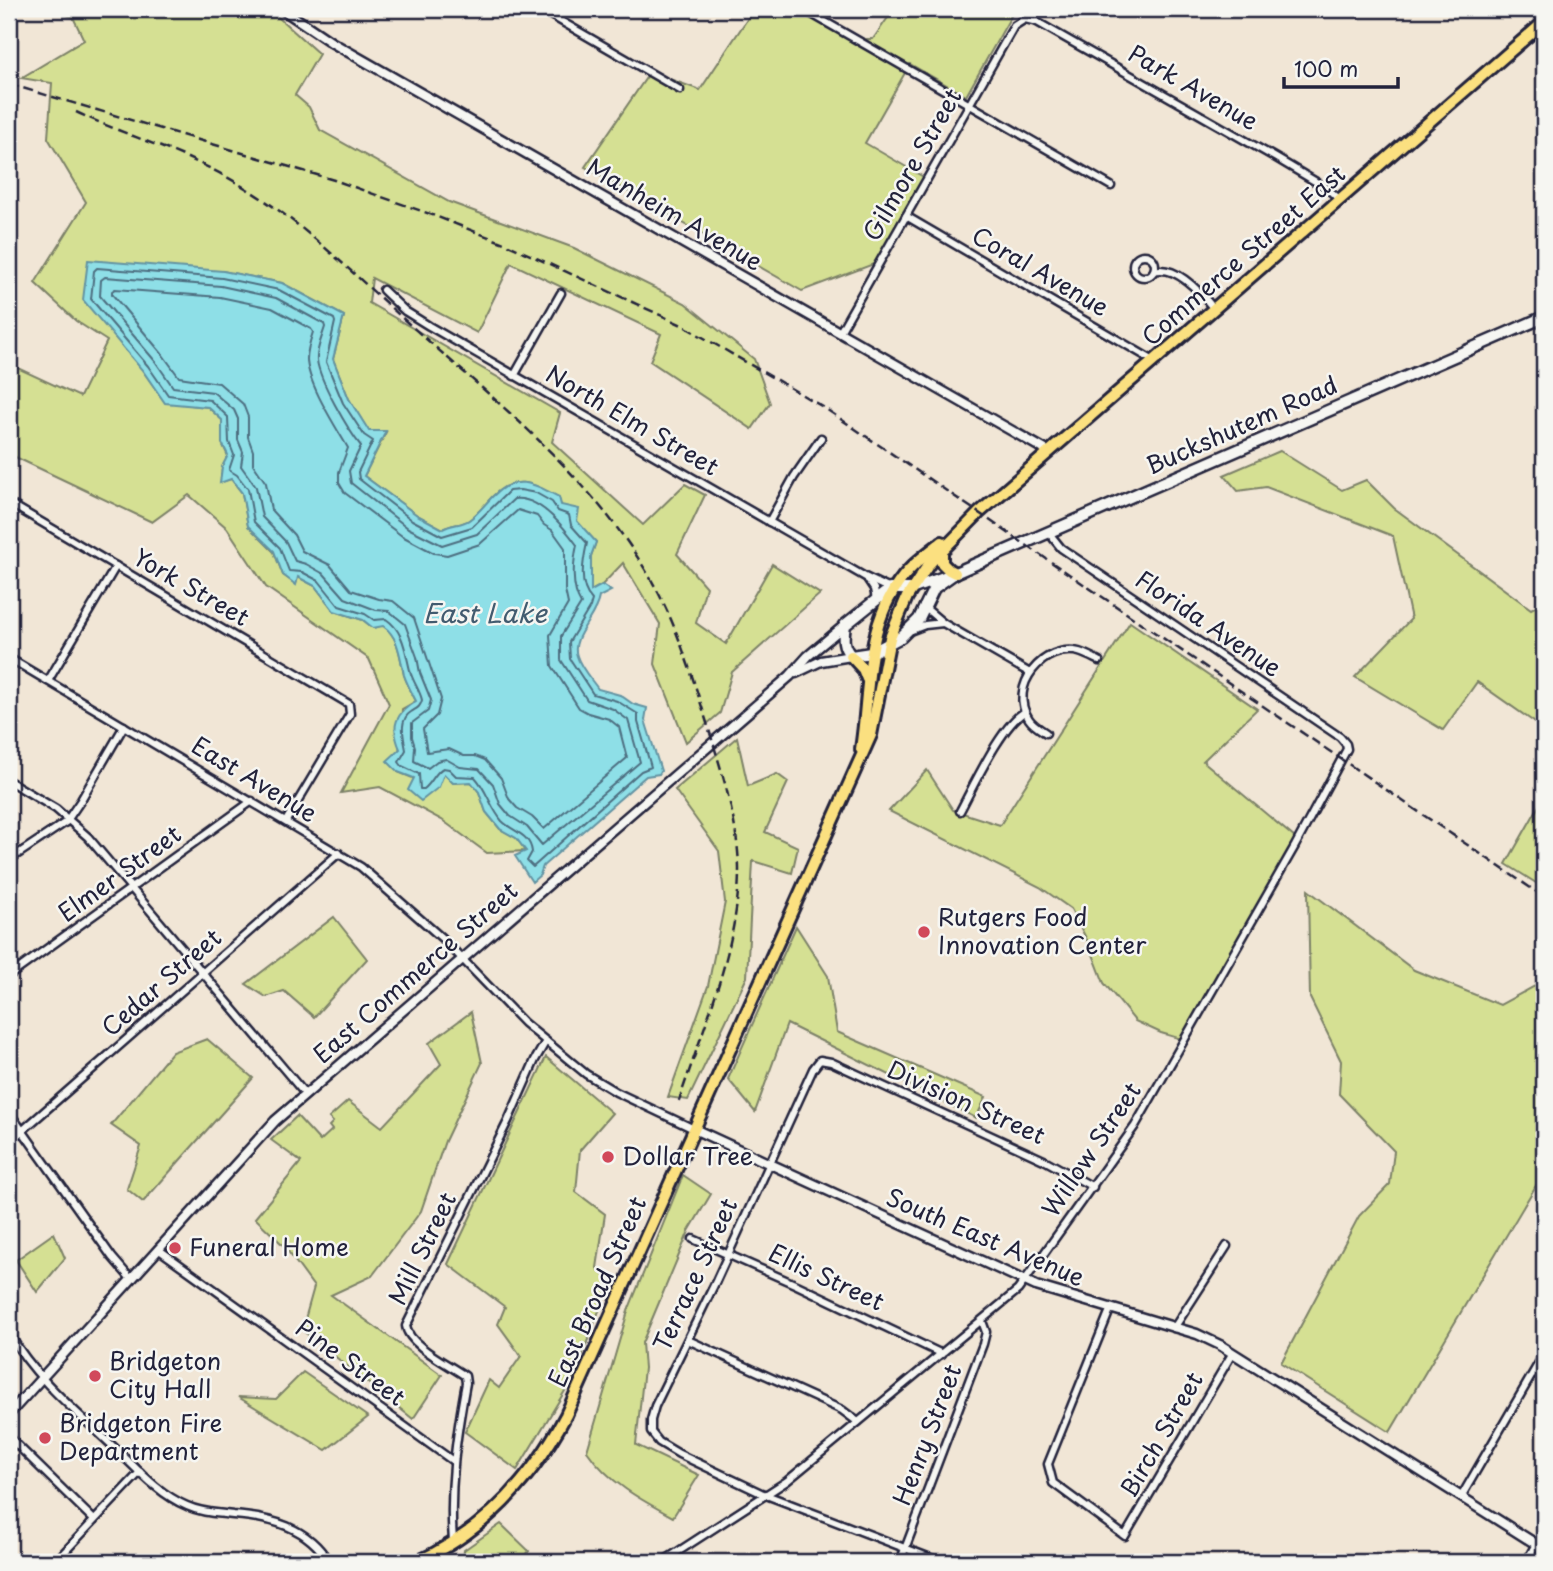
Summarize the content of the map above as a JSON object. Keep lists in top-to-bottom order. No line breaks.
{"streets":{"highway":["Commerce Street East","East Broad Street"],"main road":["Buckshutem Road"],"street":["Park Avenue","Gilmore Street","Manheim Avenue","Coral Avenue","North Elm Street","York Street","Florida Avenue","East Avenue","Elmer Street","East Commerce Street","Cedar Street","Division Street","Willow Street","South East Avenue","Mill Street","Terrace Street","Ellis Street","Pine Street","Henry Street","Birch Street"]},"crossings":[["Park Avenue","Gilmore Street"],["Park Avenue","Commerce Street East"],["Gilmore Street","Manheim Avenue"],["Gilmore Street","Coral Avenue"],["Manheim Avenue","Commerce Street East"],["Commerce Street East","Coral Avenue"],["Commerce Street East","North Elm Street"],["Commerce Street East","Buckshutem Road"],["Commerce Street East","East Commerce Street"],["Commerce Street East","East Broad Street"],["North Elm Street","East Broad Street"],["Buckshutem Road","Florida Avenue"],["Buckshutem Road","East Broad Street"],["York Street","East Avenue"],["Florida Avenue","Willow Street"],["East Avenue","Elmer Street"],["East Avenue","East Commerce Street"],["East Avenue","Cedar Street"],["East Avenue","South East Avenue"],["East Commerce Street","South East Avenue"],["East Commerce Street","Pine Street"],["Division Street","Willow Street"],["Division Street","Terrace Street"],["Willow Street","South East Avenue"],["Willow Street","Terrace Street"],["Willow Street","Ellis Street"],["Willow Street","Henry Street"],["South East Avenue","Mill Street"],["South East Avenue","Terrace Street"],["South East Avenue","East Broad Street"],["South East Avenue","Birch Street"],["Mill Street","Pine Street"],["Terrace Street","Ellis Street"]],"water":["East Lake"],"places":["Rutgers Food Innovation Center","Dollar Tree","Funeral Home","Bridgeton City Hall","Bridgeton Fire Department"],"scale_bar":"100 m"}
